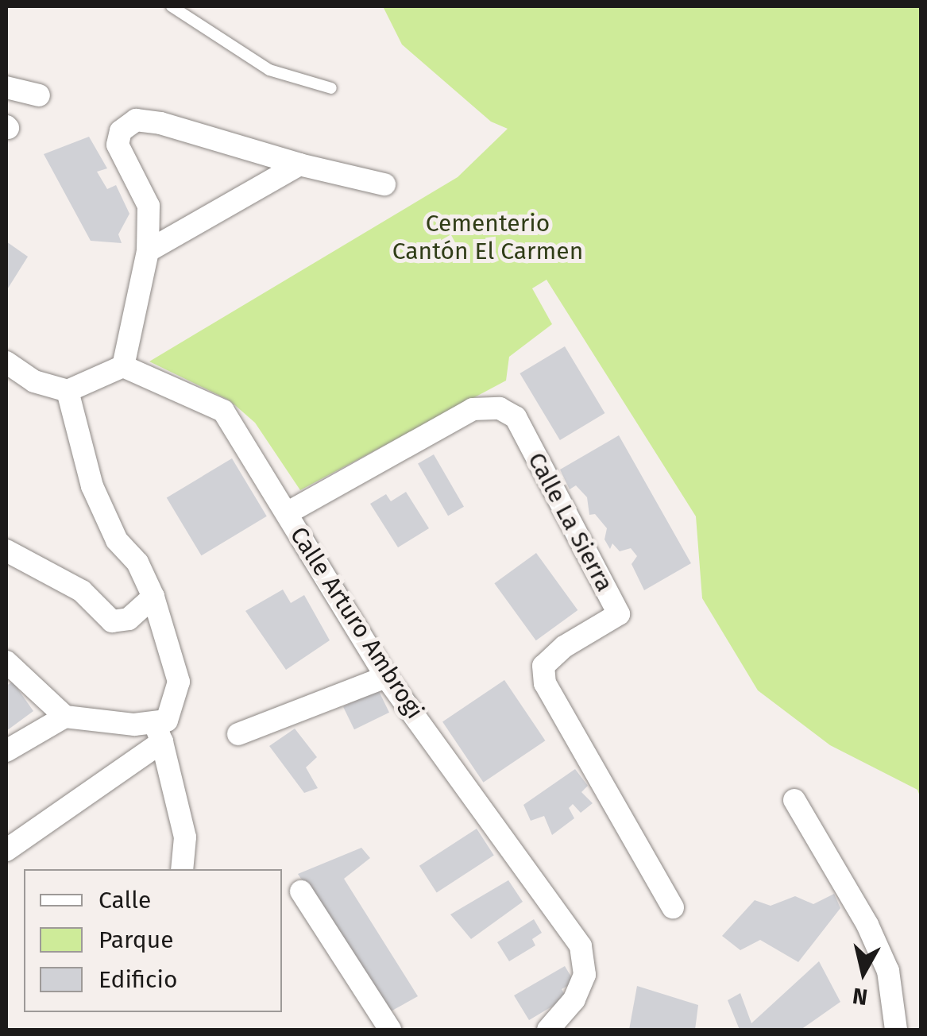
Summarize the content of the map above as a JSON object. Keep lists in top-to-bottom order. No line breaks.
{"streets":{"street":["Calle La Sierra","Calle Arturo Ambrogi"]},"crossings":[["Calle La Sierra","Calle Arturo Ambrogi"]],"parks":["Cementerio Cantón El Carmen"],"legend":["Calle","Parque","Edificio"],"north":"bottom"}
